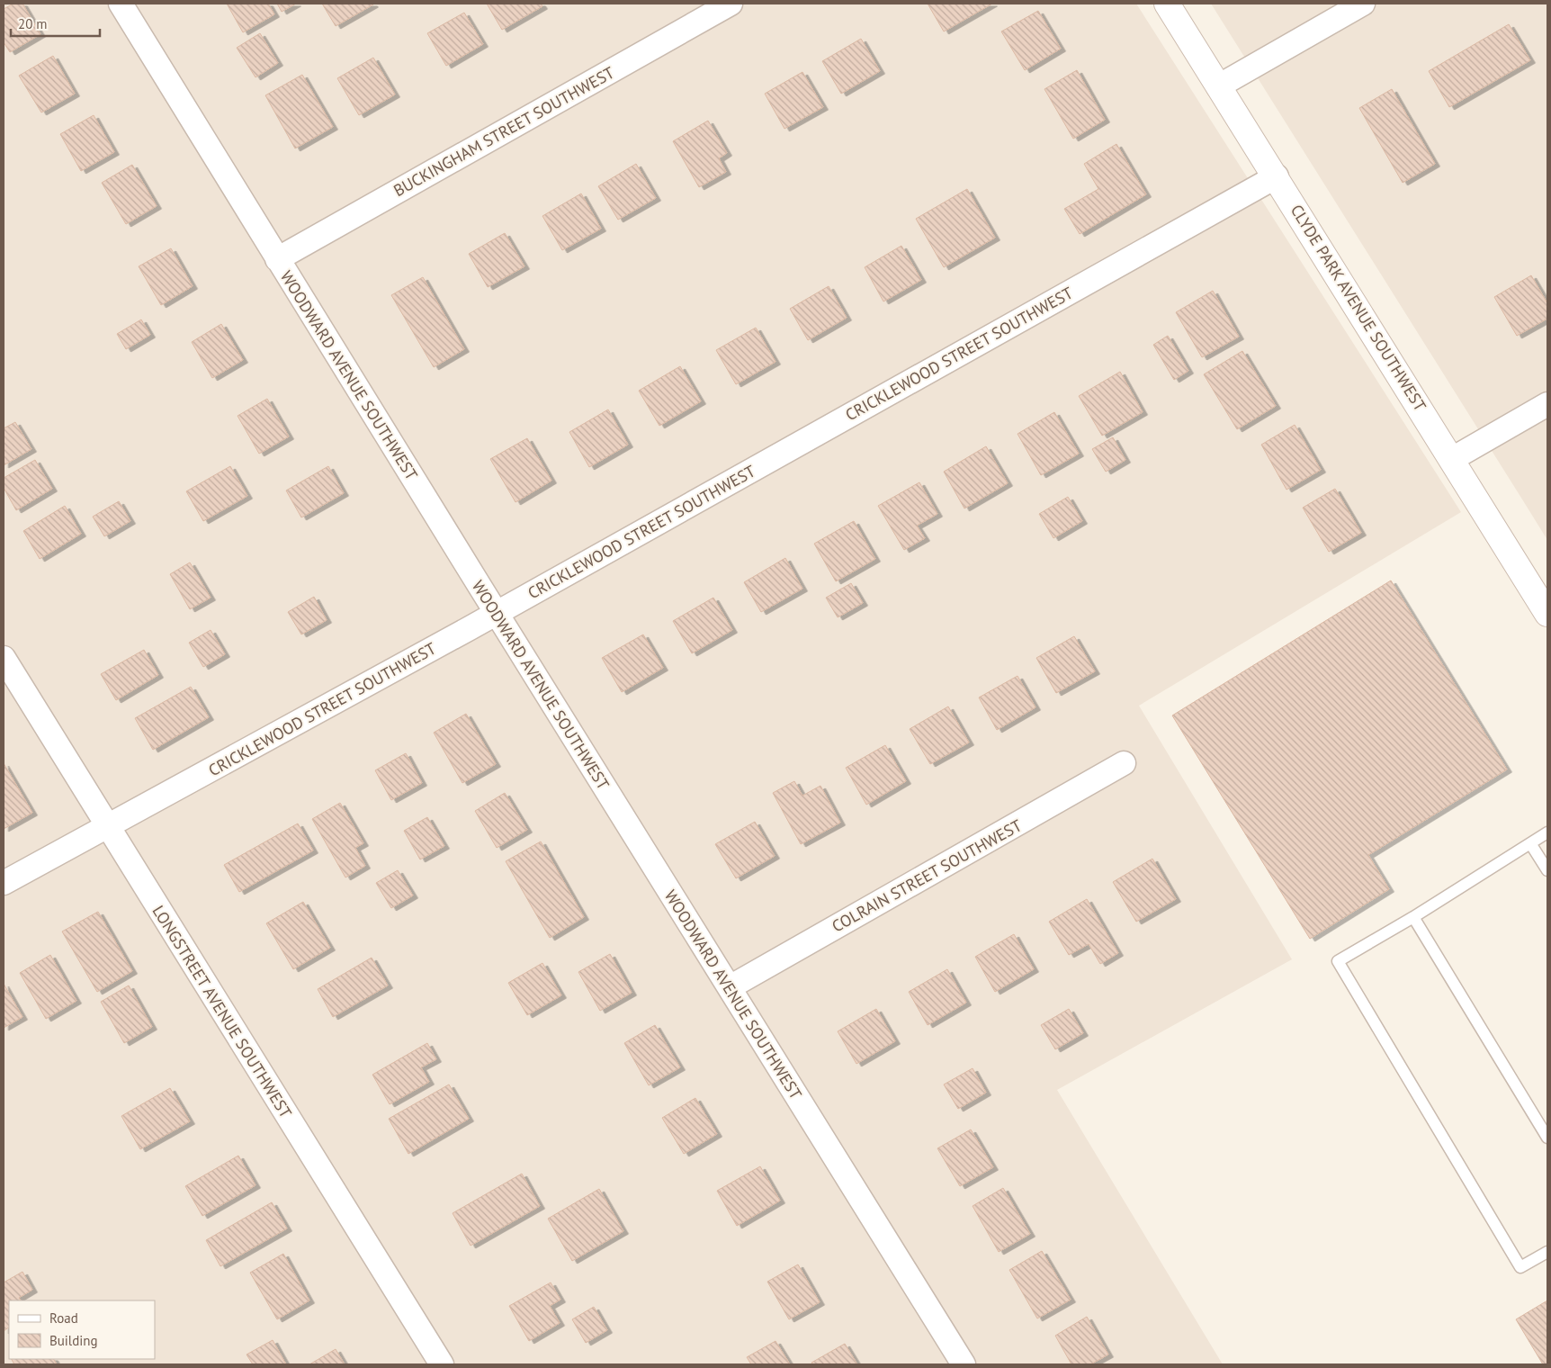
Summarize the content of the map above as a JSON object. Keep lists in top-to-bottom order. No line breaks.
{"streets":{"main road":["CLYDE PARK AVENUE SOUTHWEST"],"street":["BUCKINGHAM STREET SOUTHWEST","CRICKLEWOOD STREET SOUTHWEST","WOODWARD AVENUE SOUTHWEST","COLRAIN STREET SOUTHWEST","LONGSTREET AVENUE SOUTHWEST"]},"crossings":[["BUCKINGHAM STREET SOUTHWEST","WOODWARD AVENUE SOUTHWEST"],["CLYDE PARK AVENUE SOUTHWEST","CRICKLEWOOD STREET SOUTHWEST"],["CRICKLEWOOD STREET SOUTHWEST","WOODWARD AVENUE SOUTHWEST"],["CRICKLEWOOD STREET SOUTHWEST","LONGSTREET AVENUE SOUTHWEST"],["WOODWARD AVENUE SOUTHWEST","COLRAIN STREET SOUTHWEST"]],"legend":["Road","Building"],"scale_bar":"20 m"}
